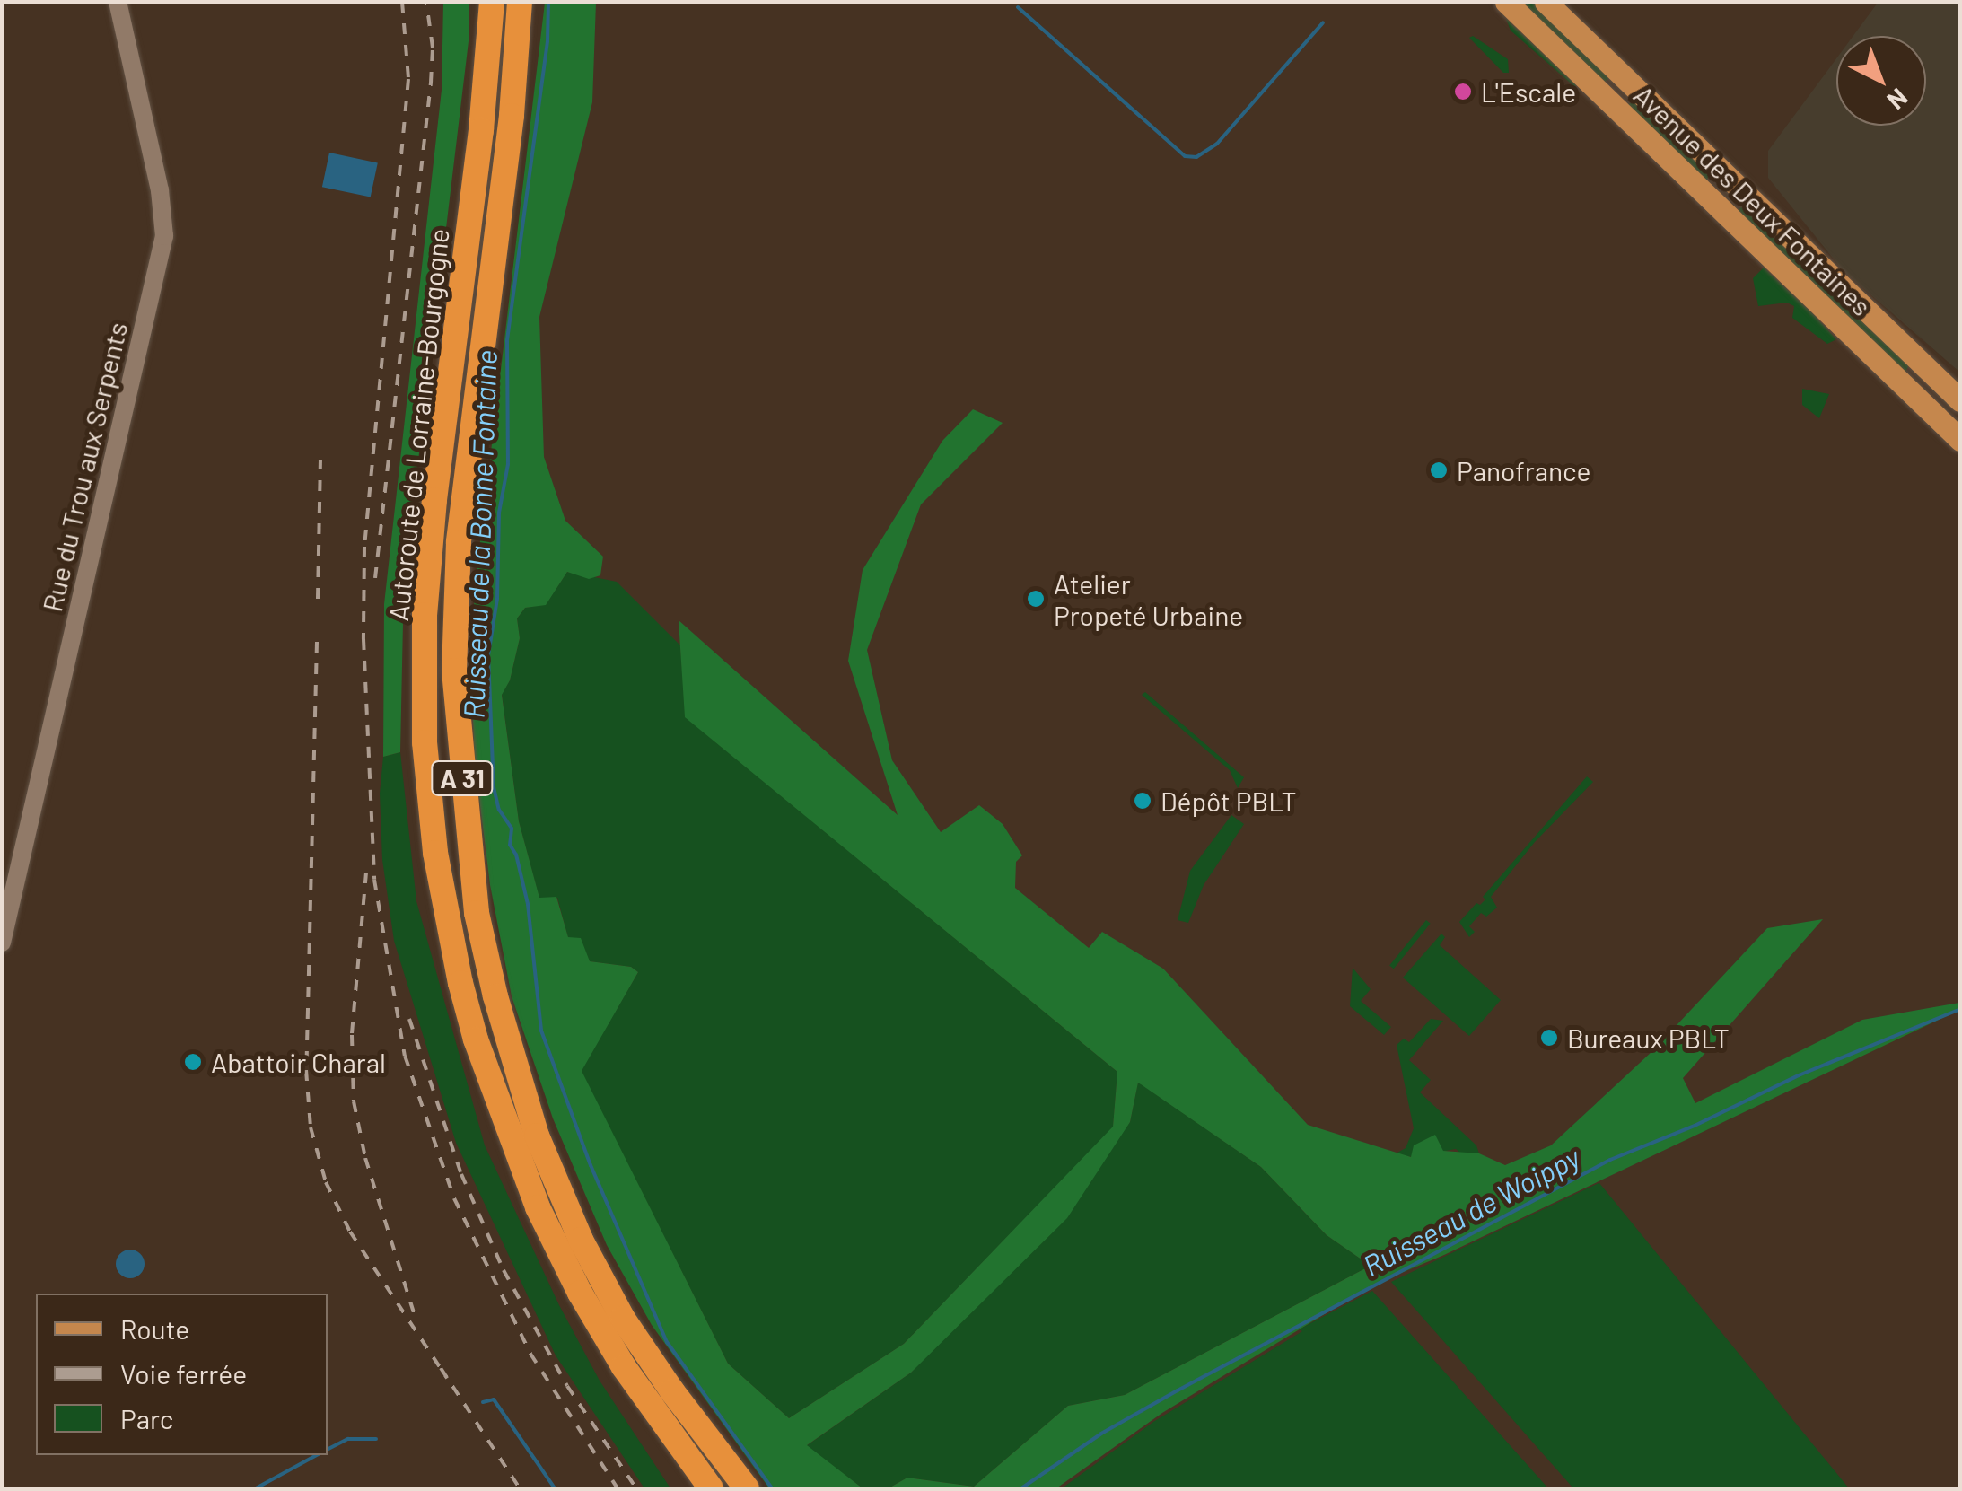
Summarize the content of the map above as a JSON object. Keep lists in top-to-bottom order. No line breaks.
{"streets":{"highway":["Autoroute de Lorraine-Bourgogne","A 31"],"main road":["Avenue des Deux Fontaines"],"street":["Rue du Trou aux Serpents"]},"water":["Ruisseau de la Bonne Fontaine","Ruisseau de Woippy"],"places":["L'Escale","Panofrance","Atelier Propeté Urbaine","Dépôt PBLT","Bureaux PBLT","Abattoir Charal"],"legend":["Route","Voie ferrée","Parc"],"north":"bottom right"}
